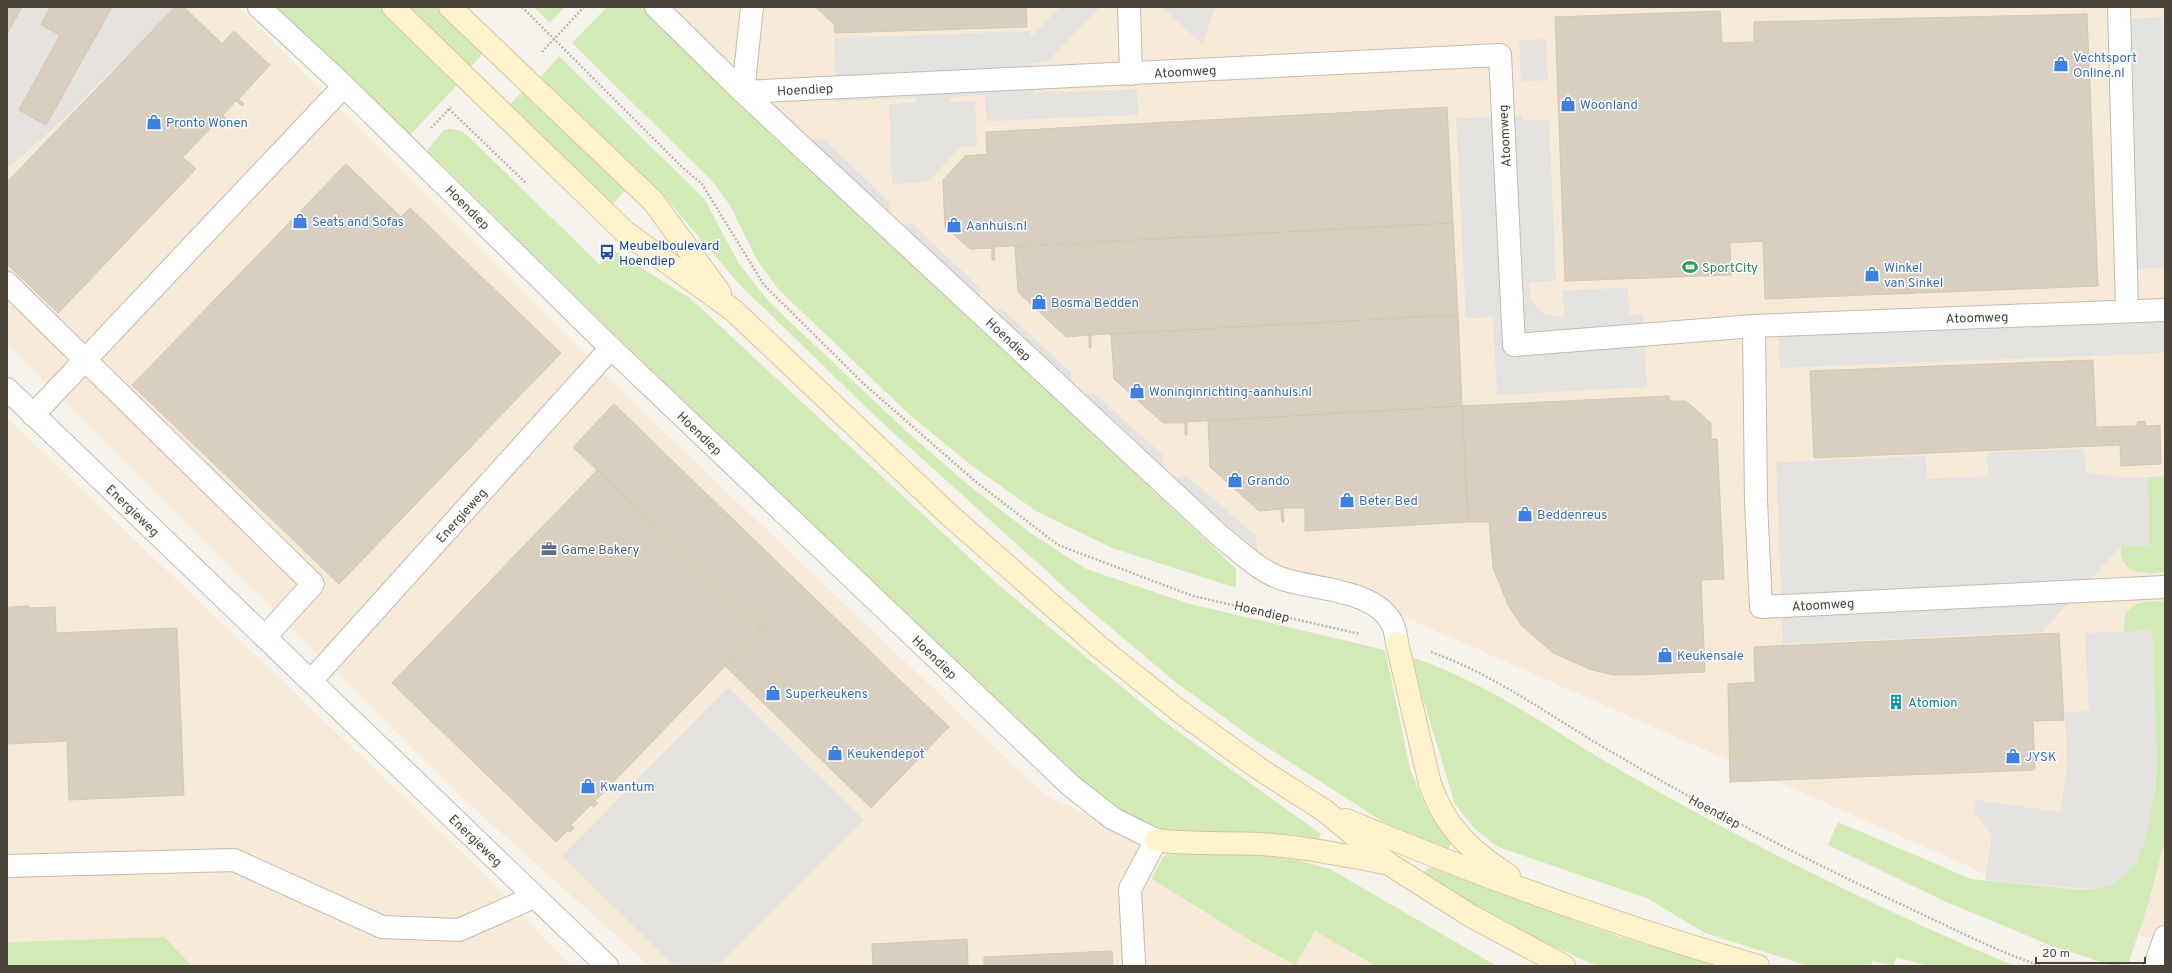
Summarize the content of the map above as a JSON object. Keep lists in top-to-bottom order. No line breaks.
{"streets":{"street":["Atoomweg","Hoendiep","Energieweg"]},"crossings":[["Atoomweg","Hoendiep"],["Hoendiep","Energieweg"]],"places":{"shop":["Vechtsport Online.nl","Woonland","Pronto Wonen","Seats and Sofas","Aanhuis.nl","Winkel van Sinkel","Bosma Bedden","Woninginrichting-aanhuis.nl","Grando","Beter Bed","Beddenreus","Keukensale","Superkeukens","Keukendepot","JYSK","Kwantum"],"bus stop":["Meubelboulevard Hoendiep"],"sports":["SportCity"],"office":["Game Bakery"],"building":["Atomion"]},"scale_bar":"20 m"}
